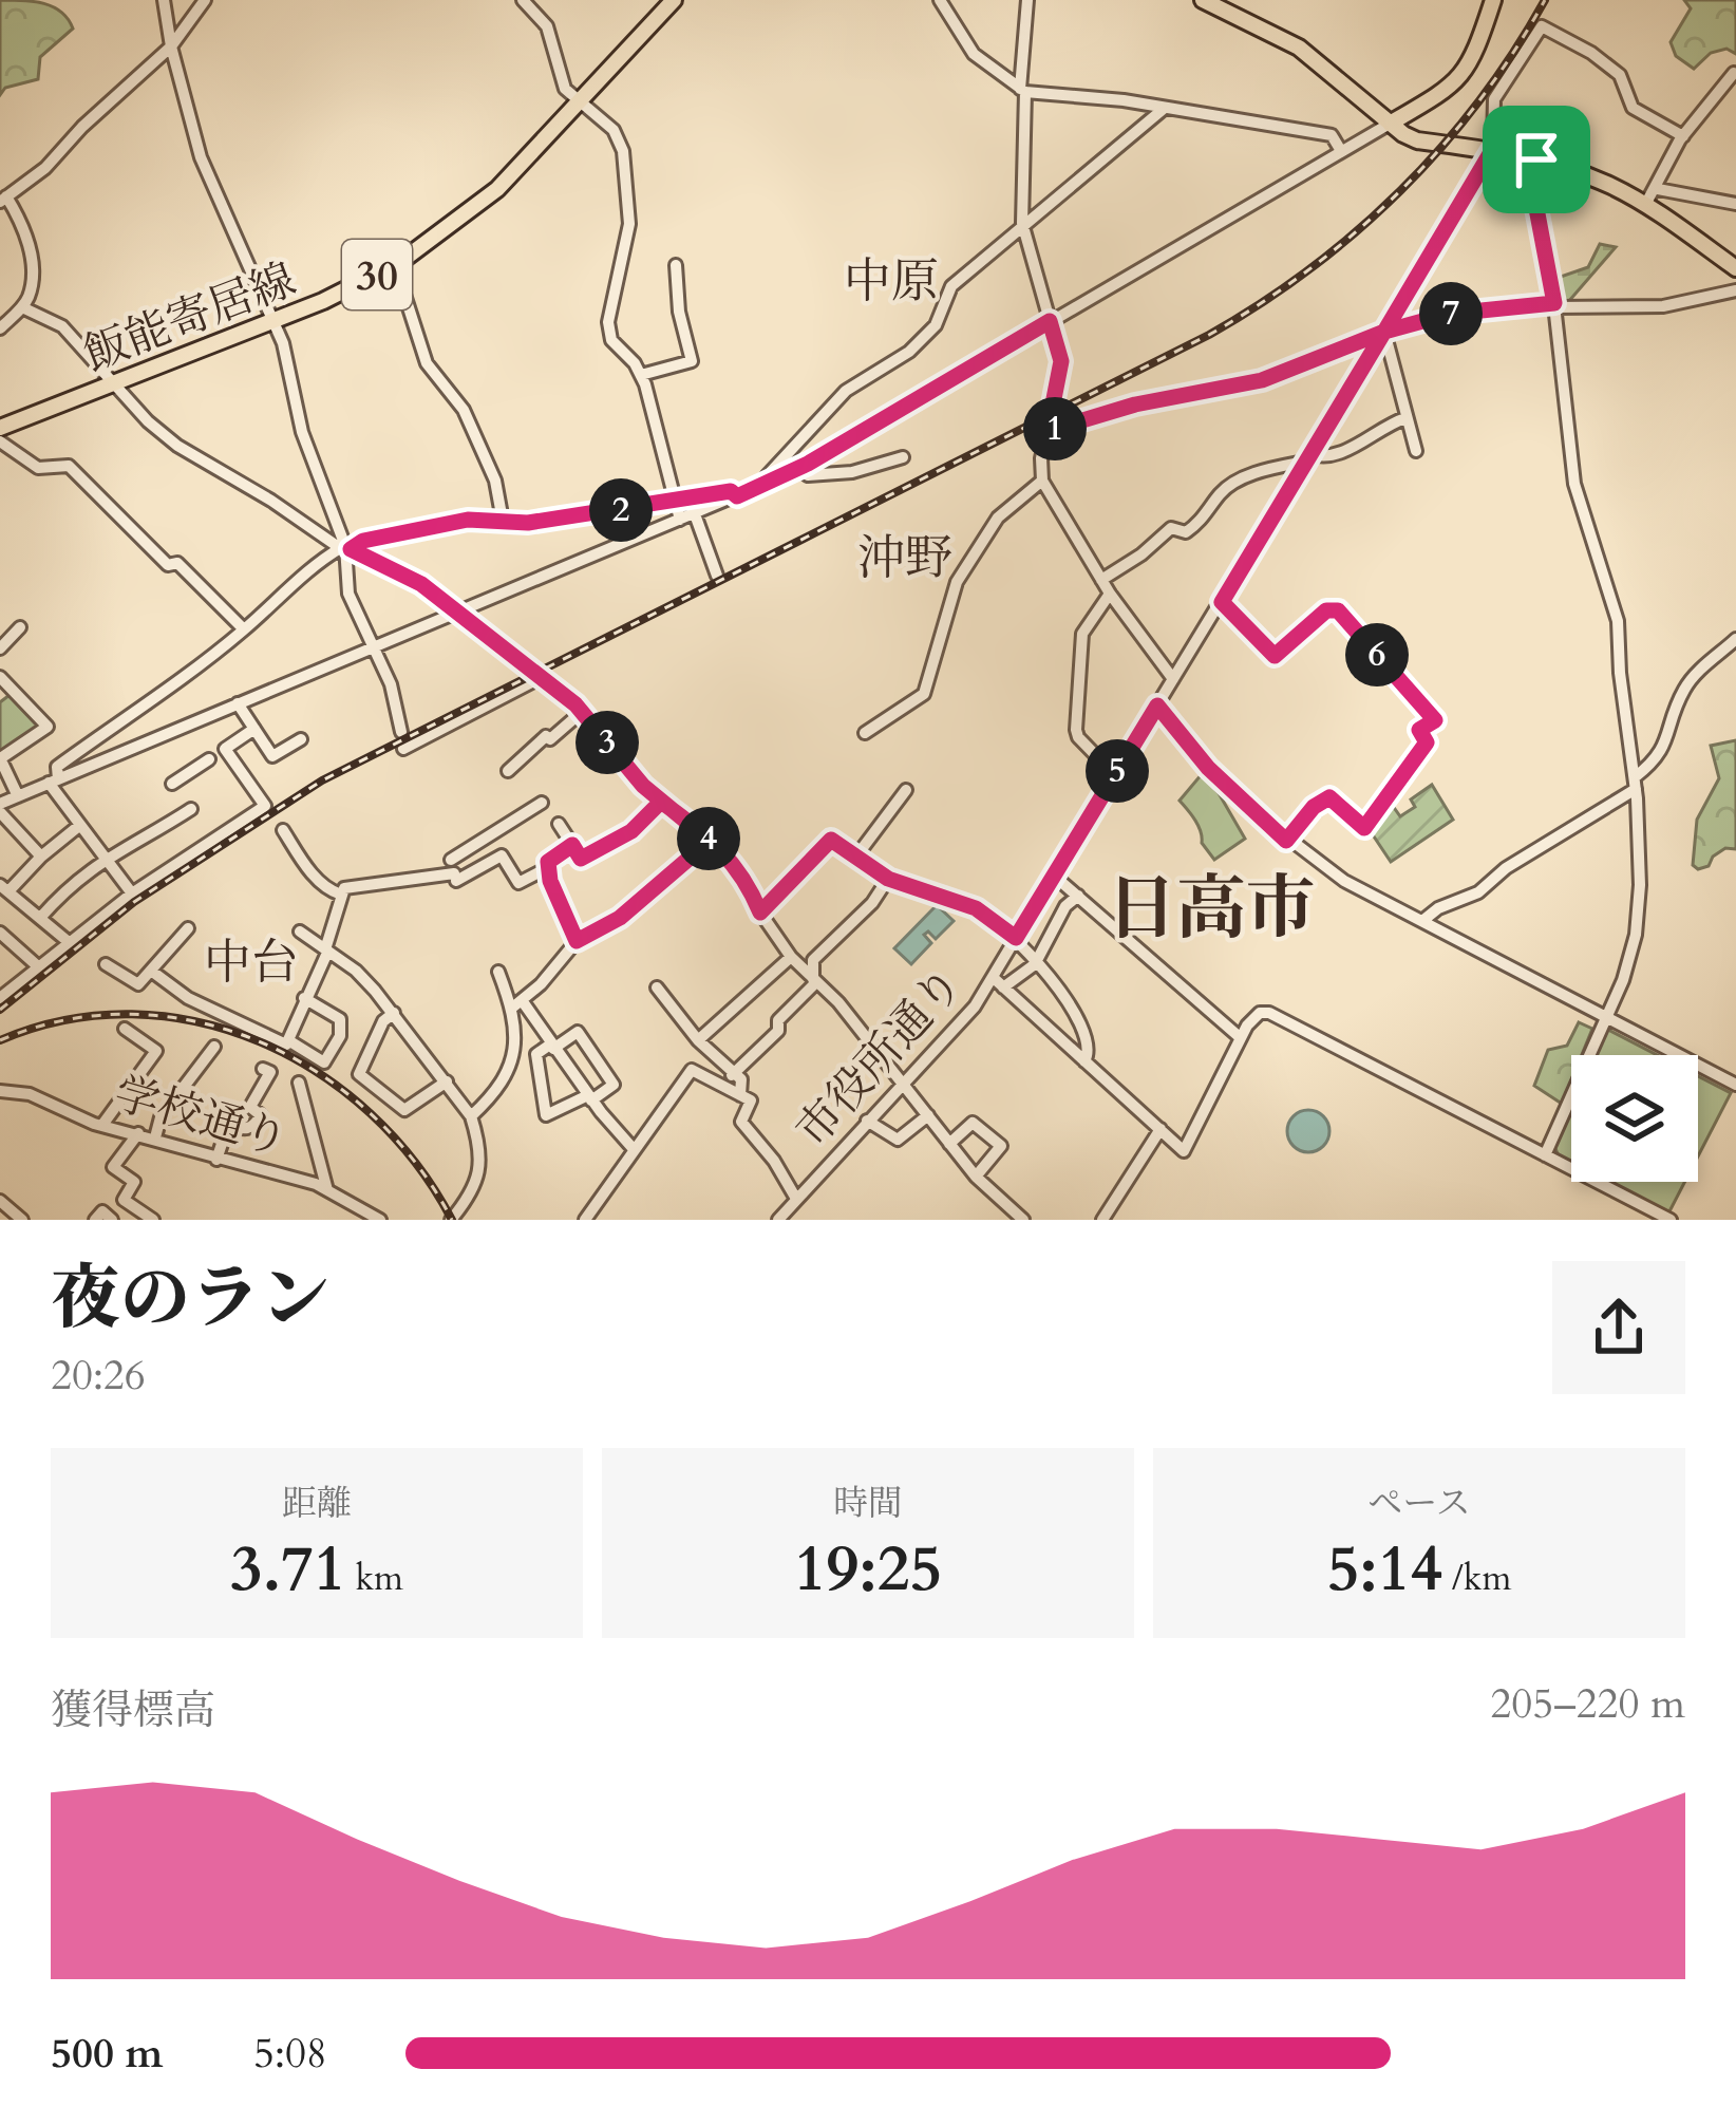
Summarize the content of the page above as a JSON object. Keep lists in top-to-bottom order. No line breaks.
{"streets":{"main road":["30","飯能寄居線"],"street":["市役所通り","学校通り"]},"districts":["中原","沖野","日高市","中台"],"page":{"pins":["7","1","2","6","3","5","4"],"heading":["夜のラン","20:26"],"stats":[["距離","3.71 km"],["時間","19:25"],["ペース","5:14 /km"]],"chart":["獲得標高","205–220 m"],"list":[{"name":"500 m","note":"5:08"}]}}
